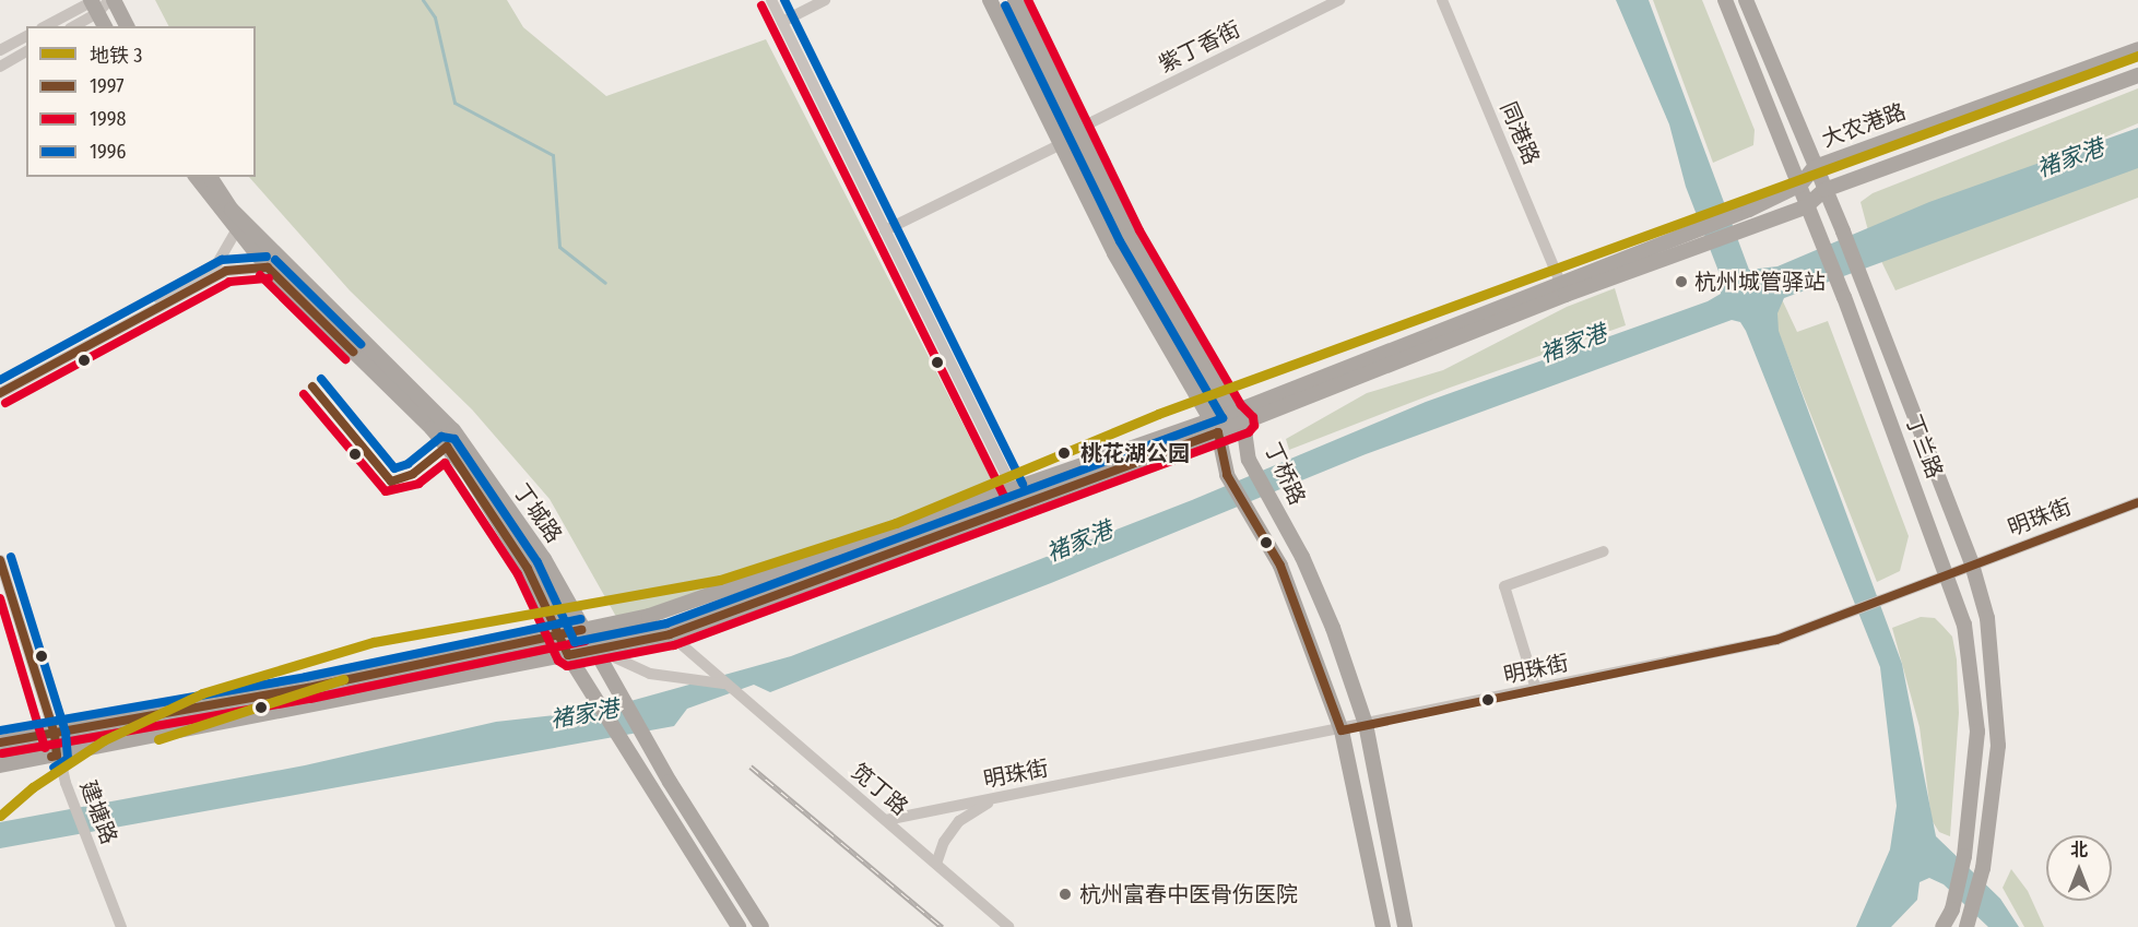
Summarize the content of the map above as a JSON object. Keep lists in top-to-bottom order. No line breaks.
{"streets":{"main road":["大农港路","丁兰路","丁桥路","丁城路"],"street":["紫丁香街","同港路","明珠街","笕丁路","建塘路"]},"crossings":[["紫丁香街","丁桥路"],["大农港路","同港路"],["大农港路","丁兰路"],["大农港路","丁桥路"],["大农港路","丁城路"],["大农港路","笕丁路"],["大农港路","建塘路"],["丁兰路","明珠街"],["丁桥路","明珠街"],["明珠街","笕丁路"]],"water":["褚家港"],"places":["杭州城管驿站","桃花湖公园","杭州富春中医骨伤医院"],"lines":["transit line 1998","transit line 1996","metro line 3","transit line 1997"],"legend":["地铁 3","1997","1998","1996"],"north":"top"}
